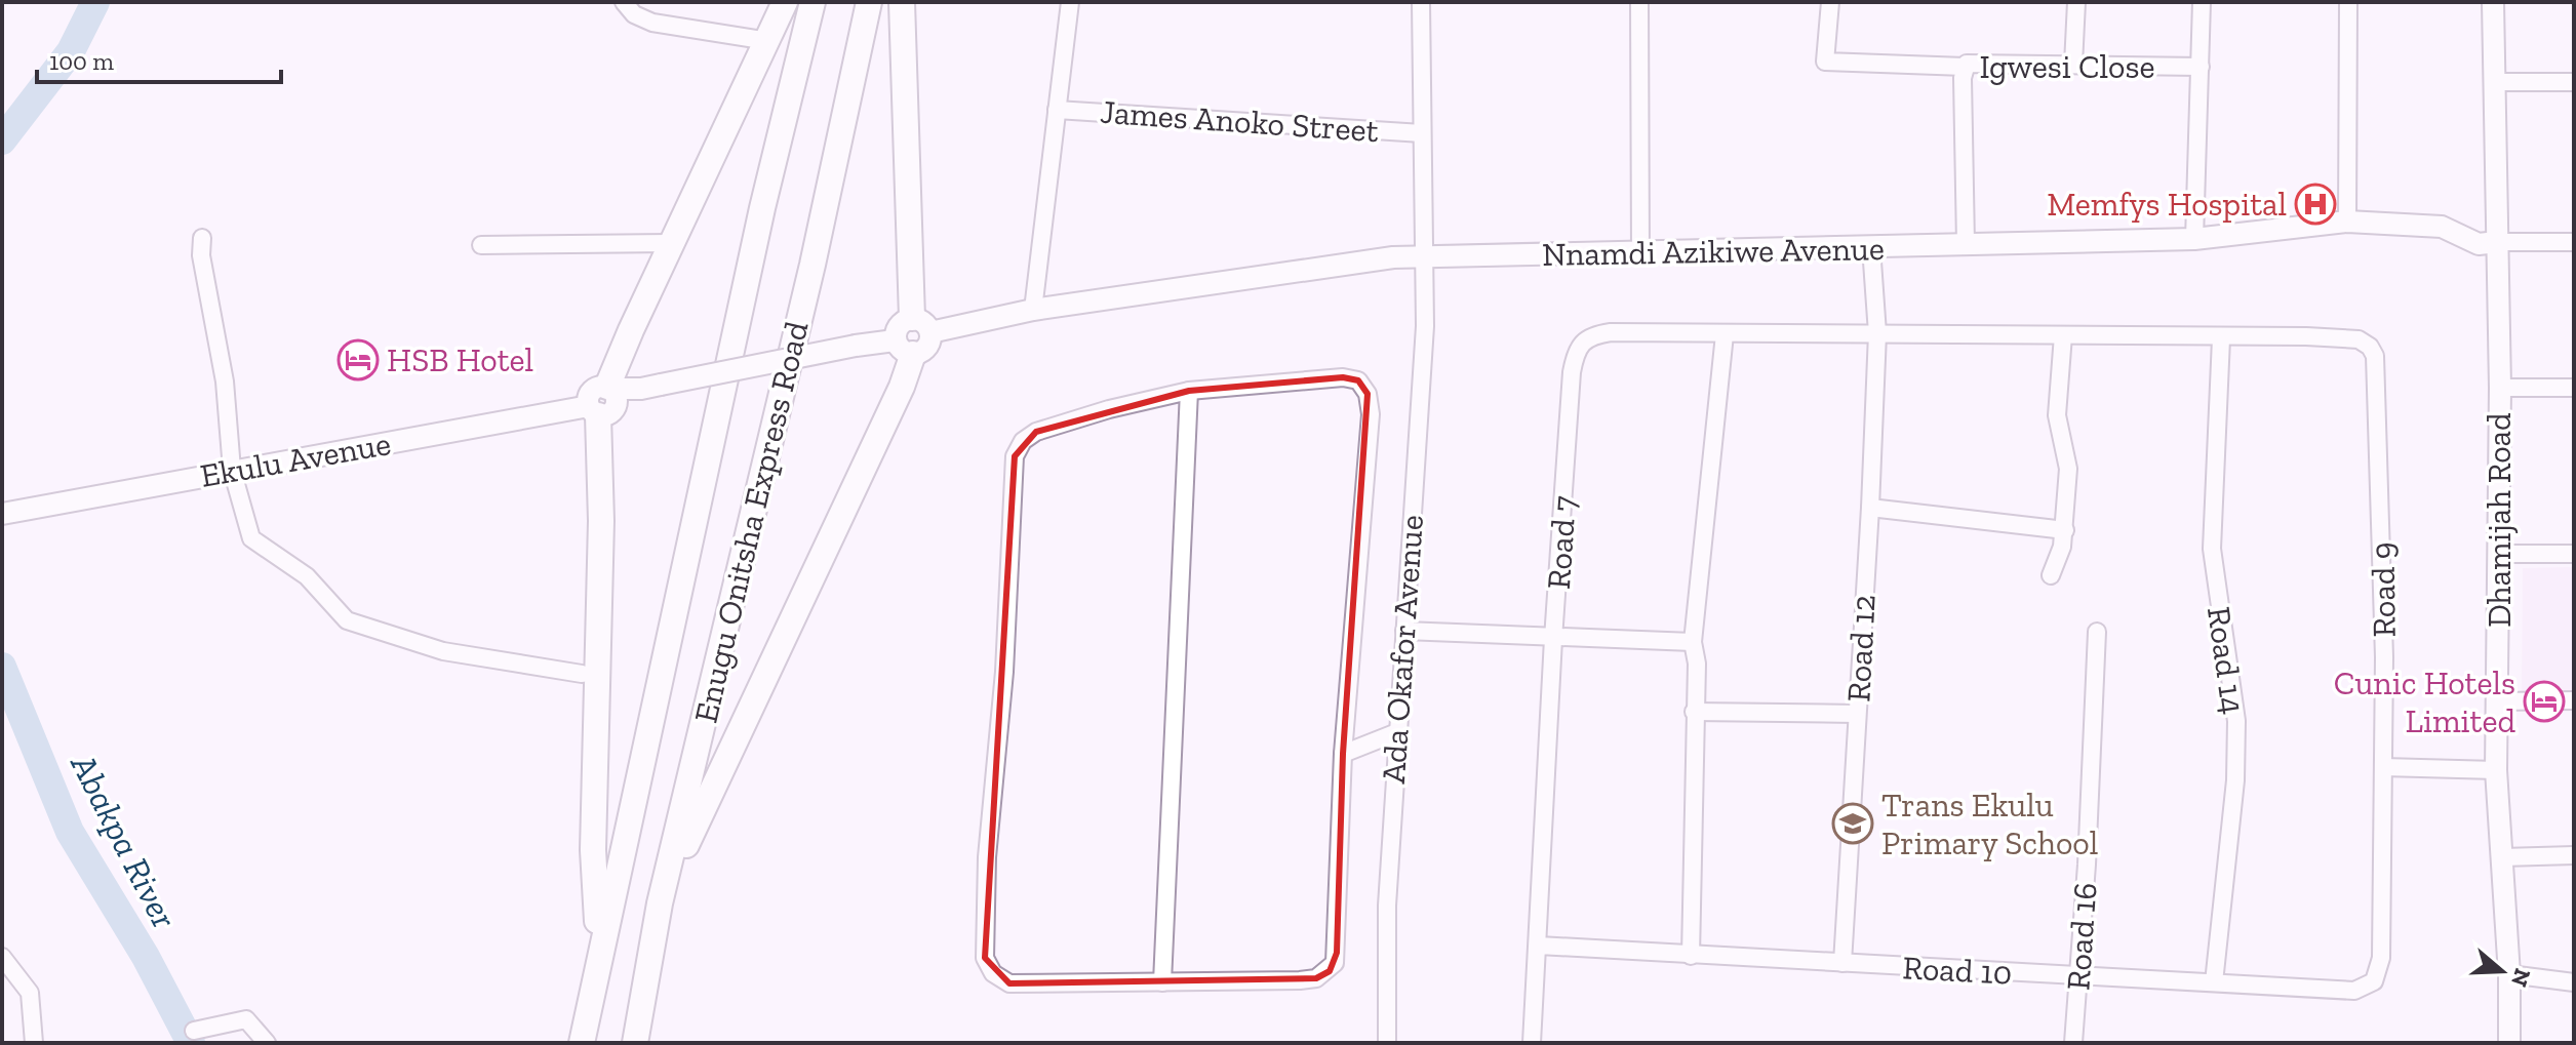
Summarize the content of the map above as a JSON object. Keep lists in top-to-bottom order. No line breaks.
{"streets":{"highway":["Enugu Onitsha Express Road"],"main road":["Nnamdi Azikiwe Avenue","Ekulu Avenue","Dhamijah Road"],"street":["Igwesi Close","James Anoko Street","Road 7","Road 9","Road 12","Ada Okafor Avenue","Road 14","Road 16","Road 10"]},"crossings":[["Igwesi Close","Nnamdi Azikiwe Avenue"],["James Anoko Street","Ada Okafor Avenue"],["Nnamdi Azikiwe Avenue","Dhamijah Road"],["Nnamdi Azikiwe Avenue","Road 12"],["Nnamdi Azikiwe Avenue","Ada Okafor Avenue"],["Road 7","Road 9"],["Road 7","Road 12"],["Road 7","Road 14"],["Road 7","Road 10"],["Road 9","Road 10"],["Road 12","Road 10"],["Road 14","Road 10"],["Road 16","Road 10"]],"water":["Abakpa River"],"places":{"hospital":["Memfys Hospital"],"hotel":["HSB Hotel","Cunic Hotels Limited"],"school or university":["Trans Ekulu Primary School"]},"scale_bar":"100 m","north":"right"}
